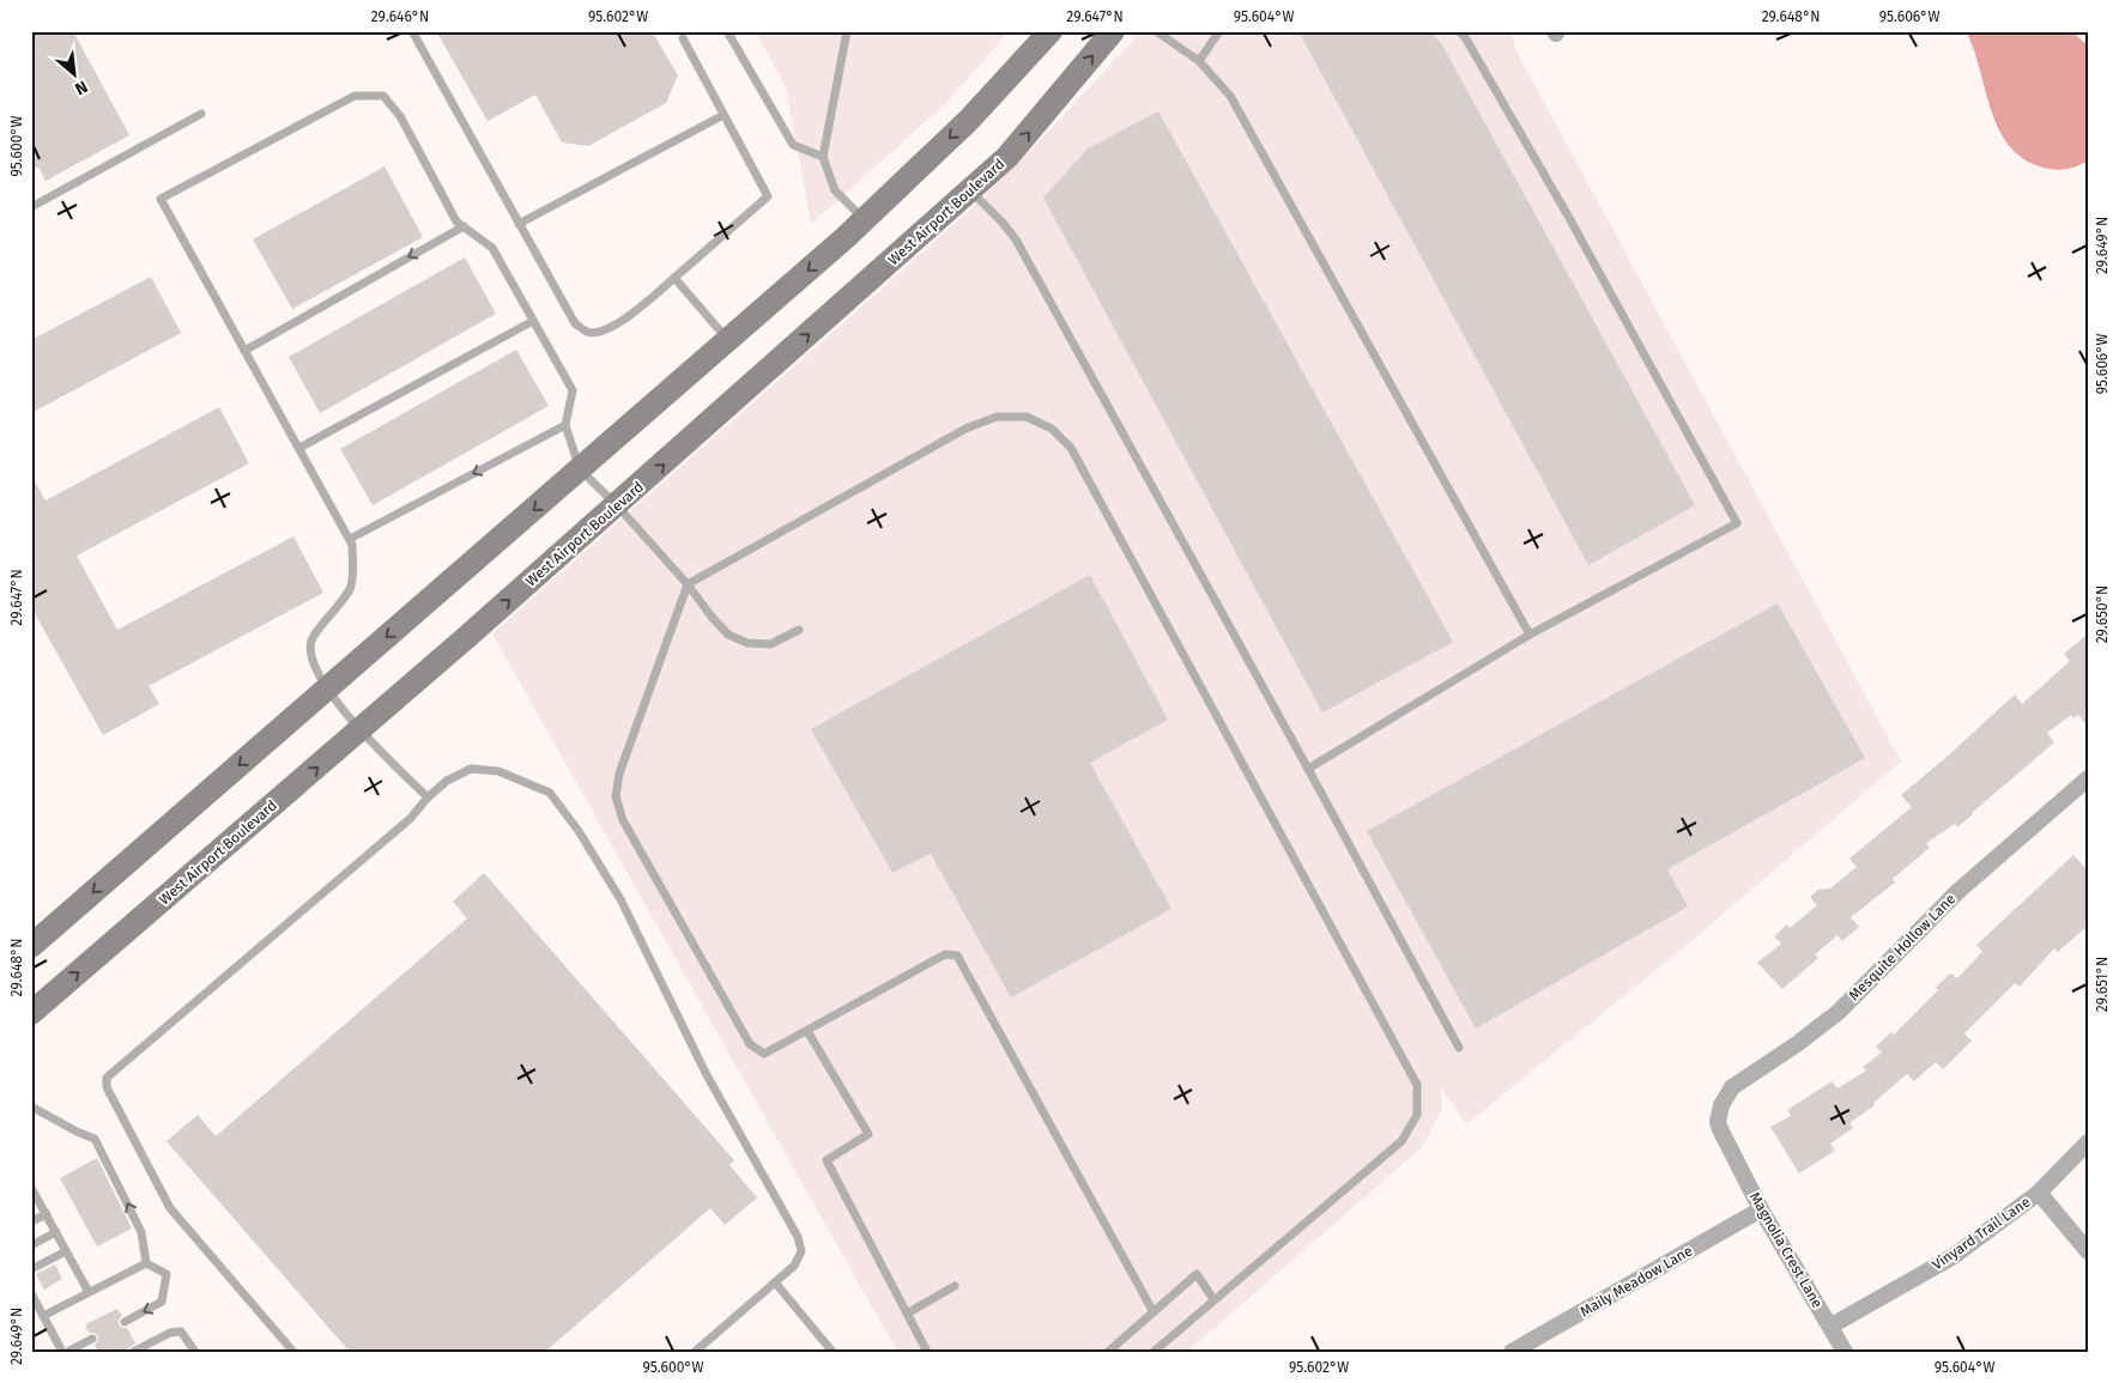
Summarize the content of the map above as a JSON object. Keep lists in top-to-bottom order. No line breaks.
{"streets":{"main road":["West Airport Boulevard"],"street":["Mesquite Hollow Lane","Vinyard Trail Lane","Magnolia Crest Lane","Maily Meadow Lane"]},"crossings":[["Mesquite Hollow Lane","Magnolia Crest Lane"],["Vinyard Trail Lane","Magnolia Crest Lane"],["Magnolia Crest Lane","Maily Meadow Lane"]],"north":"bottom right","coordinates":["29.646°N","95.602°W","29.647°N","95.604°W","29.648°N","95.606°W","95.600°W","29.649°N","29.650°N","29.651°N"]}
